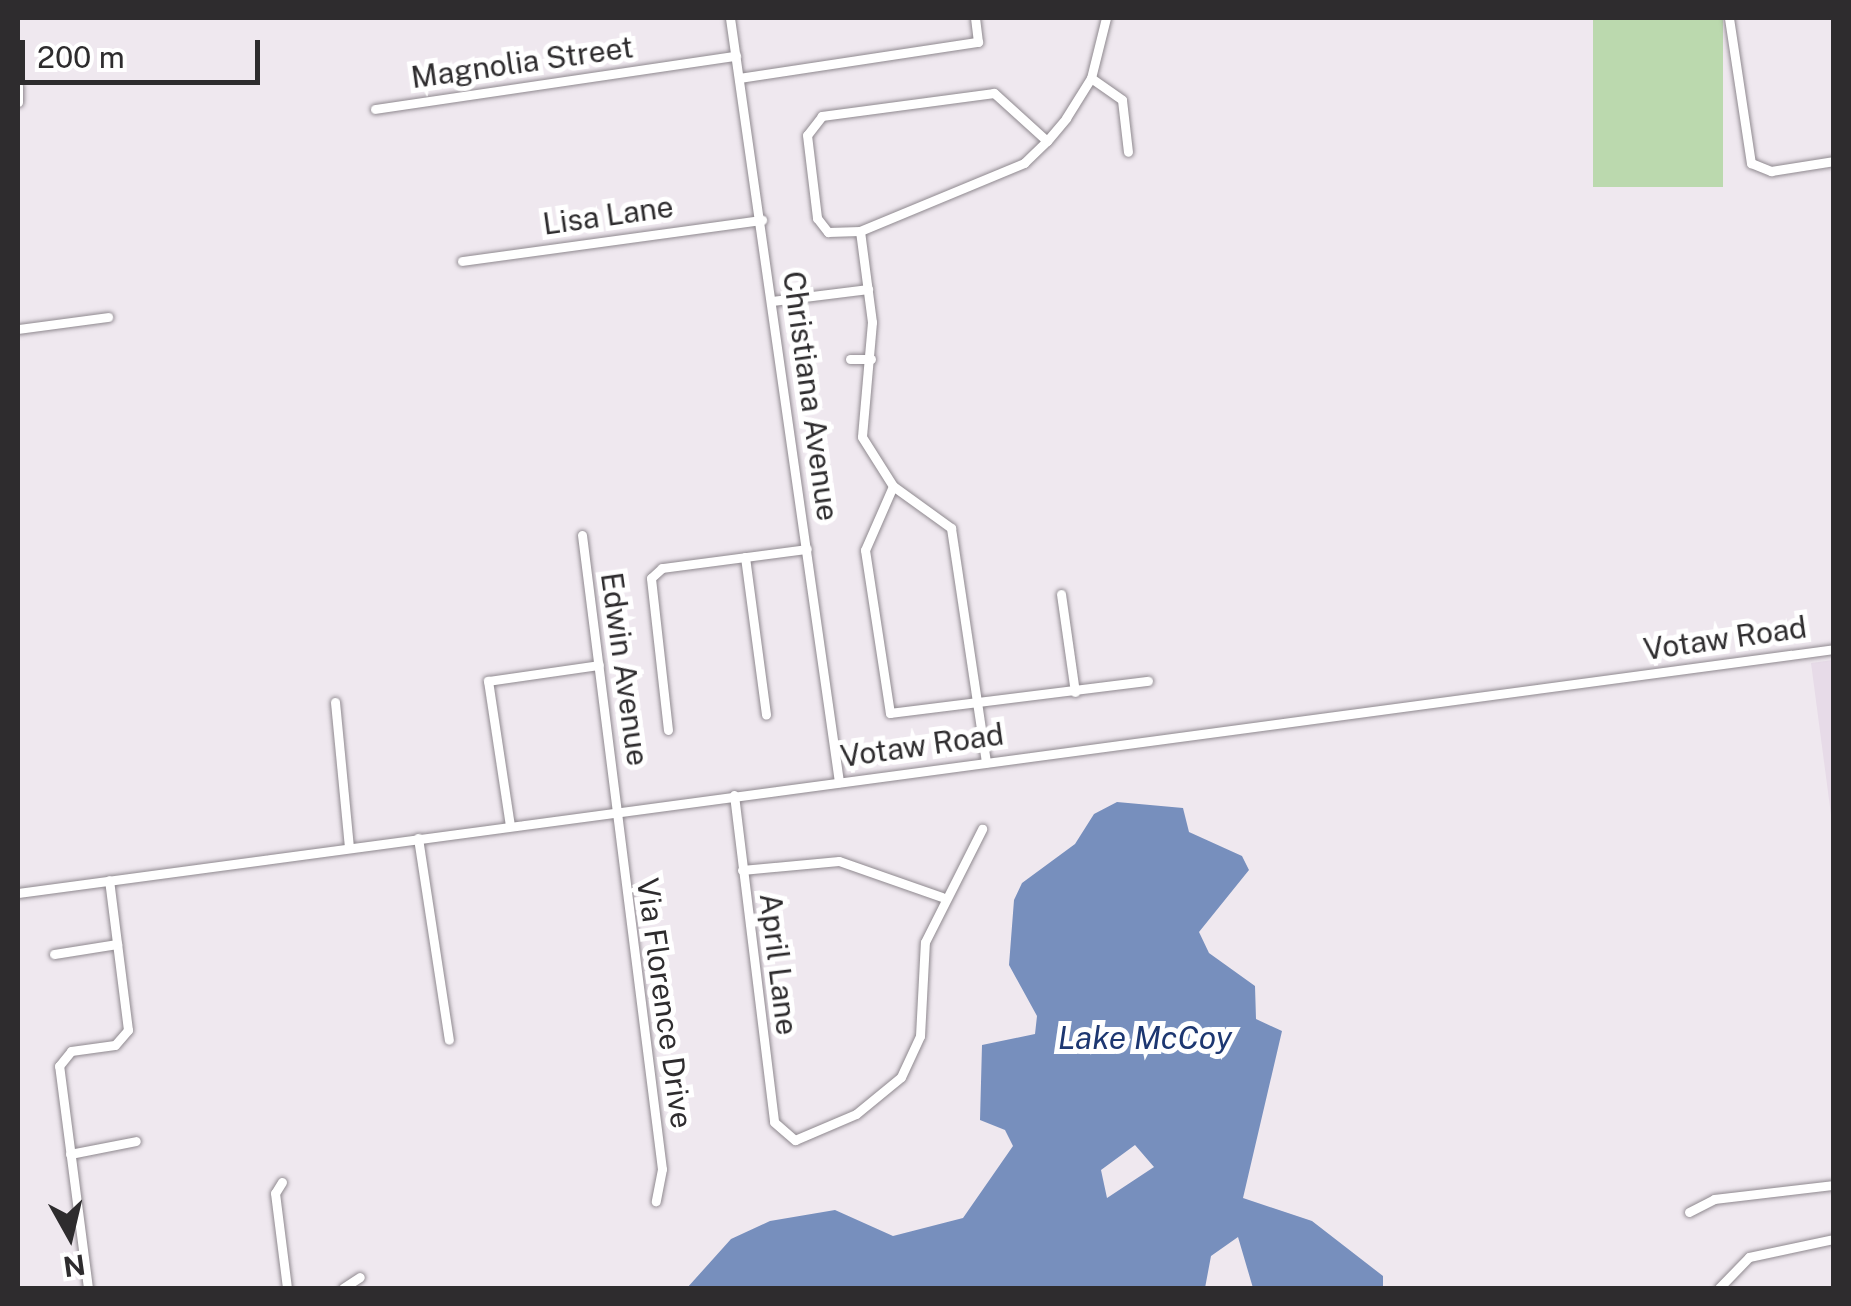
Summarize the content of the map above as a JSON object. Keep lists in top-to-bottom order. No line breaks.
{"streets":{"street":["Magnolia Street","Lisa Lane","Christiana Avenue","Votaw Road","Edwin Avenue","April Lane","Via Florence Drive"]},"crossings":[["Magnolia Street","Christiana Avenue"],["Lisa Lane","Christiana Avenue"],["Christiana Avenue","Votaw Road"],["Votaw Road","Edwin Avenue"],["Votaw Road","April Lane"],["Votaw Road","Via Florence Drive"],["Edwin Avenue","Via Florence Drive"]],"water":["Lake McCoy"],"scale_bar":"200 m","north":"bottom"}
